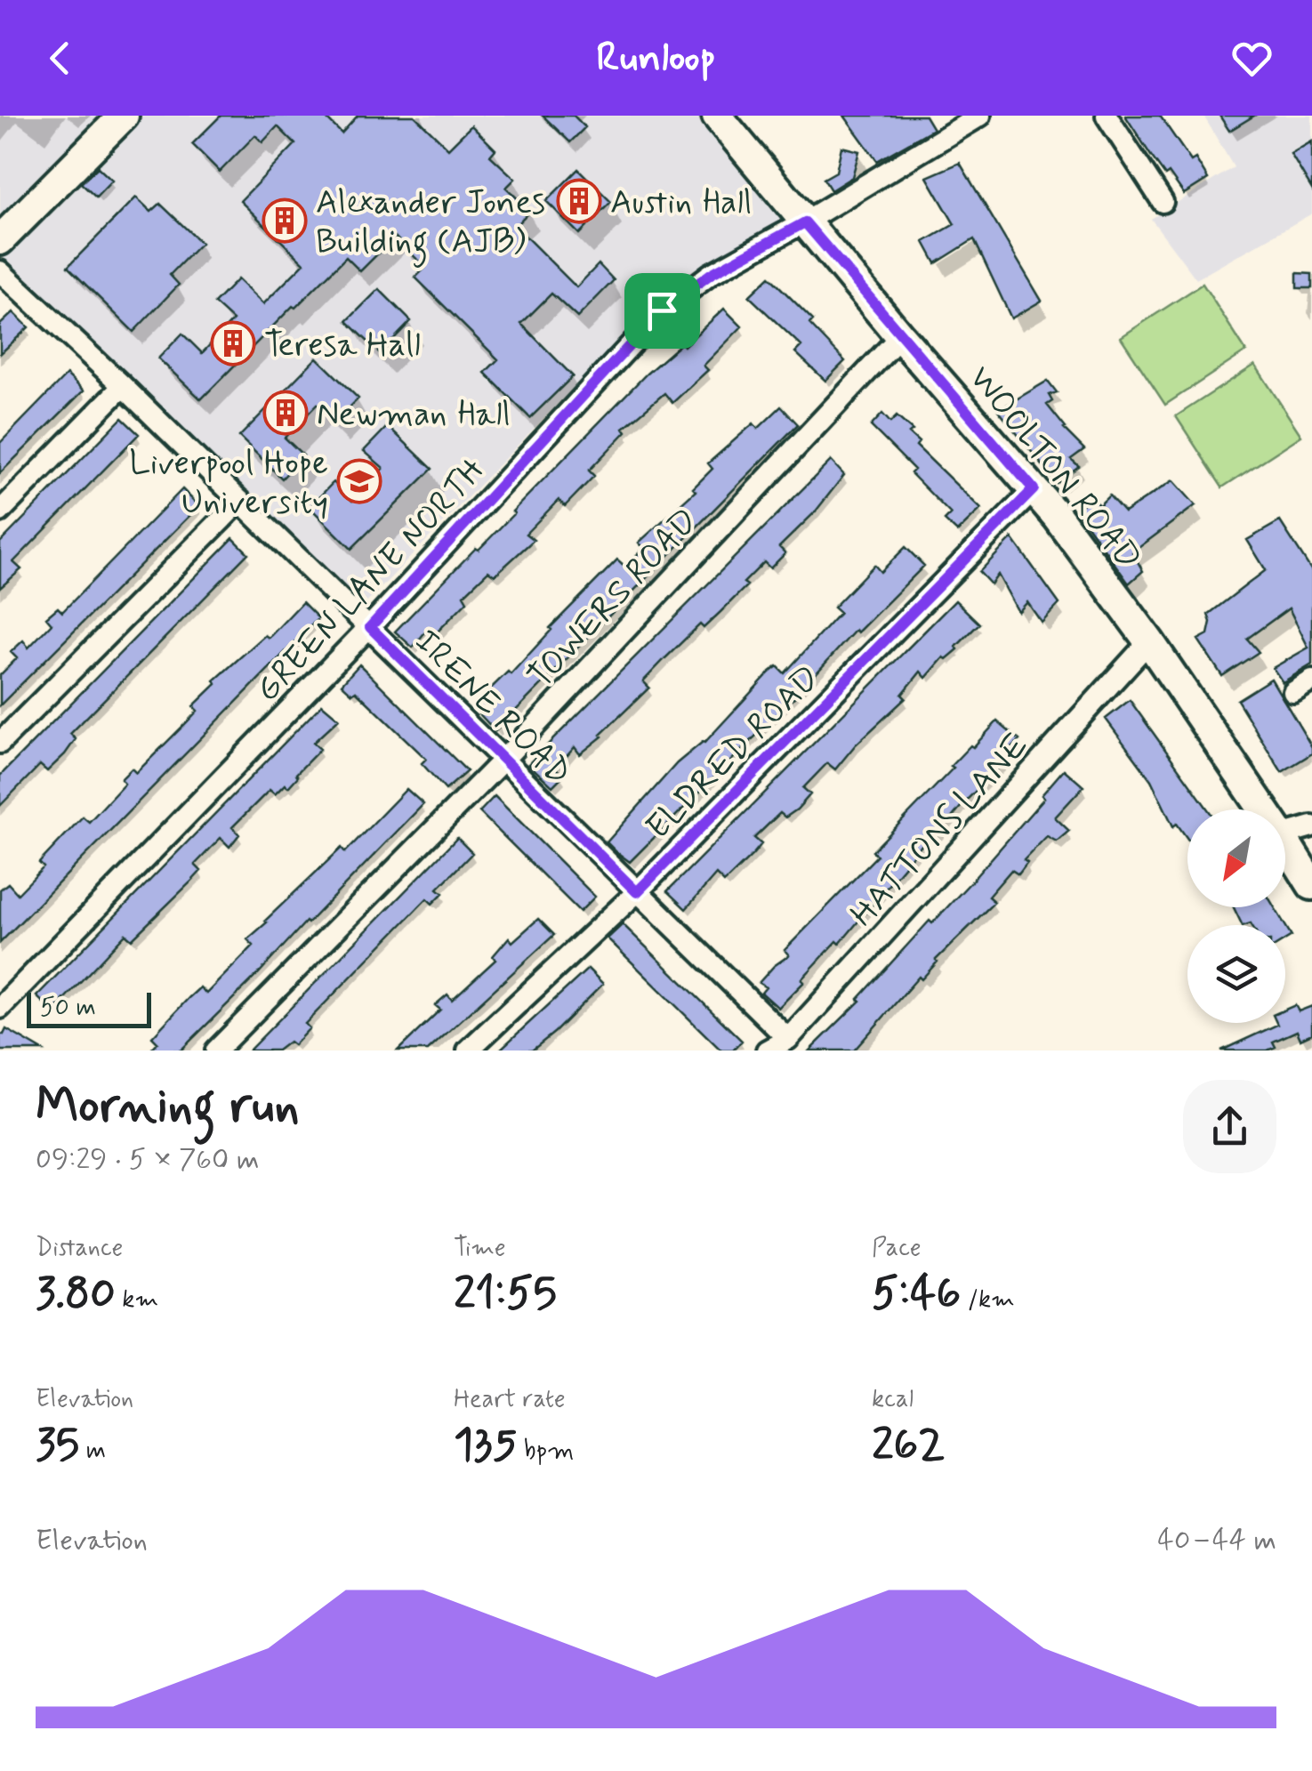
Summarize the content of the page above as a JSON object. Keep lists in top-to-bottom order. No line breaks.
{"streets":{"street":["WOOLTON ROAD","GREEN LANE NORTH","TOWERS ROAD","IRENE ROAD","ELDRED ROAD","HATTONS LANE"]},"crossings":[["WOOLTON ROAD","GREEN LANE NORTH"],["WOOLTON ROAD","TOWERS ROAD"],["WOOLTON ROAD","ELDRED ROAD"],["WOOLTON ROAD","HATTONS LANE"],["GREEN LANE NORTH","IRENE ROAD"],["TOWERS ROAD","IRENE ROAD"],["IRENE ROAD","ELDRED ROAD"],["IRENE ROAD","HATTONS LANE"]],"places":{"building":["Austin Hall","Alexander Jones Building (AJB)","Teresa Hall","Newman Hall"],"school or university":["Liverpool Hope University"]},"scale_bar":"50 m","north":"bottom left","page":{"header":"Runloop","scale":"50 m","heading":["Morning run","09:29 · 5 × 760 m"],"stats":[["Distance","3.80 km"],["Time","21:55"],["Pace","5:46 /km"],["Elevation","35 m"],["Heart rate","135 bpm"],["kcal","262"]],"chart":["Elevation","40–44 m"]}}
